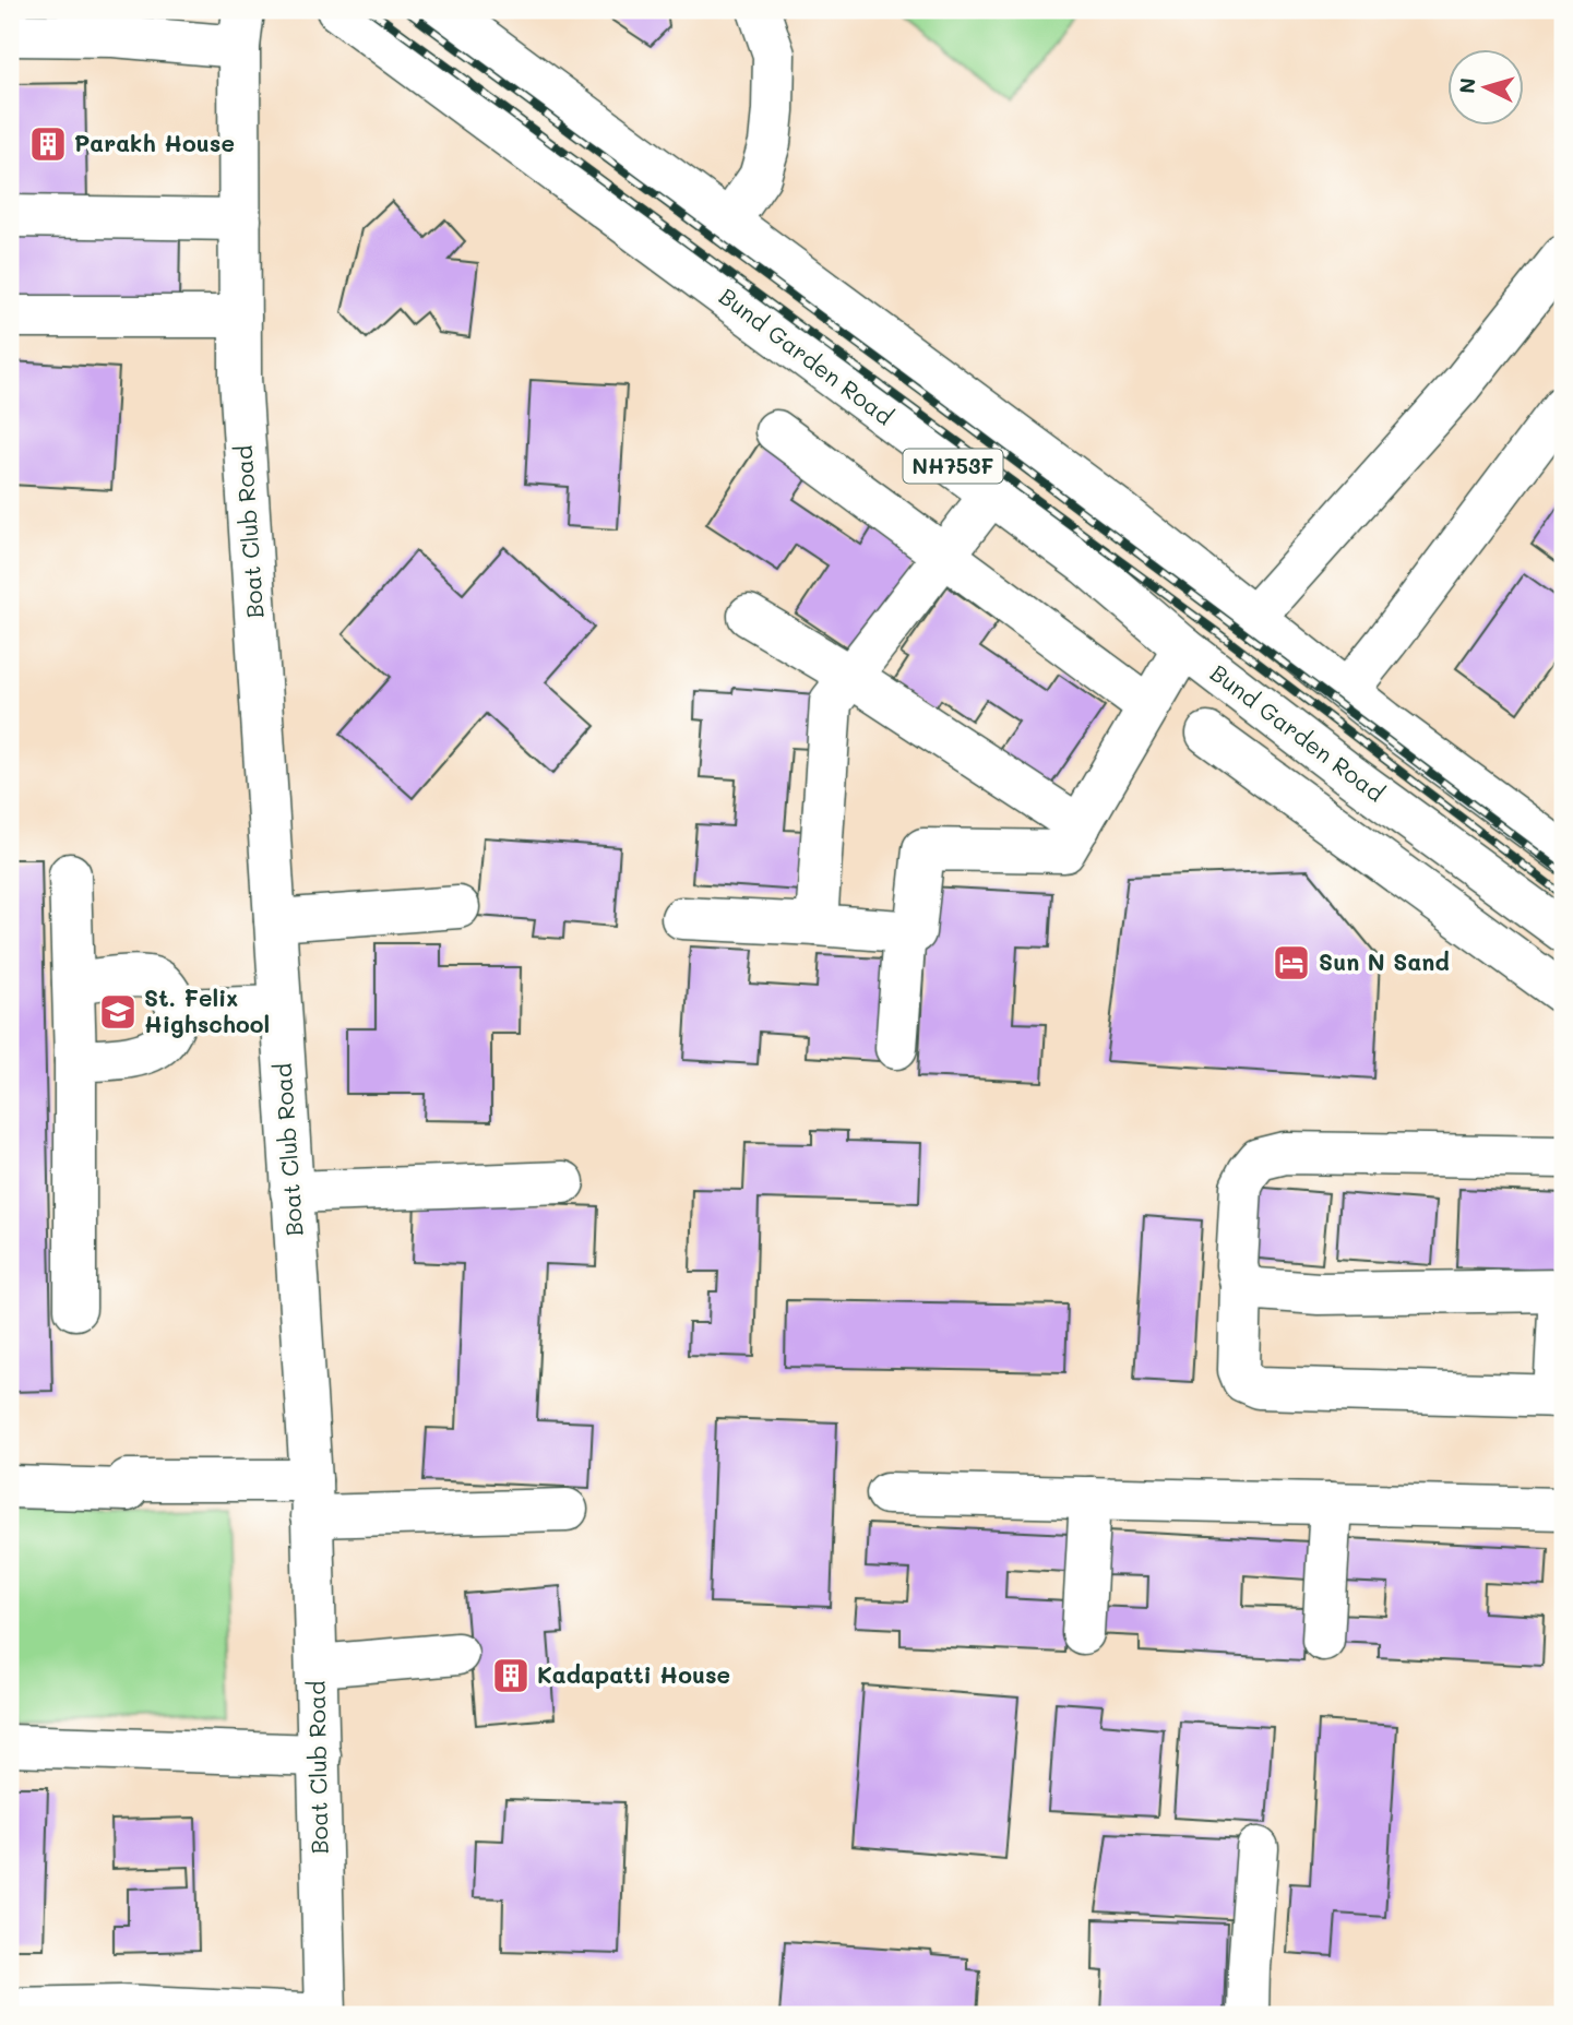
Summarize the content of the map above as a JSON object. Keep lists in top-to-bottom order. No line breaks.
{"streets":{"main road":["Bund Garden Road","NH753F","Boat Club Road"]},"places":{"building":["Parakh House","Kadapatti House"],"hotel":["Sun N Sand"],"school or university":["St. Felix Highschool"]},"north":"left"}
